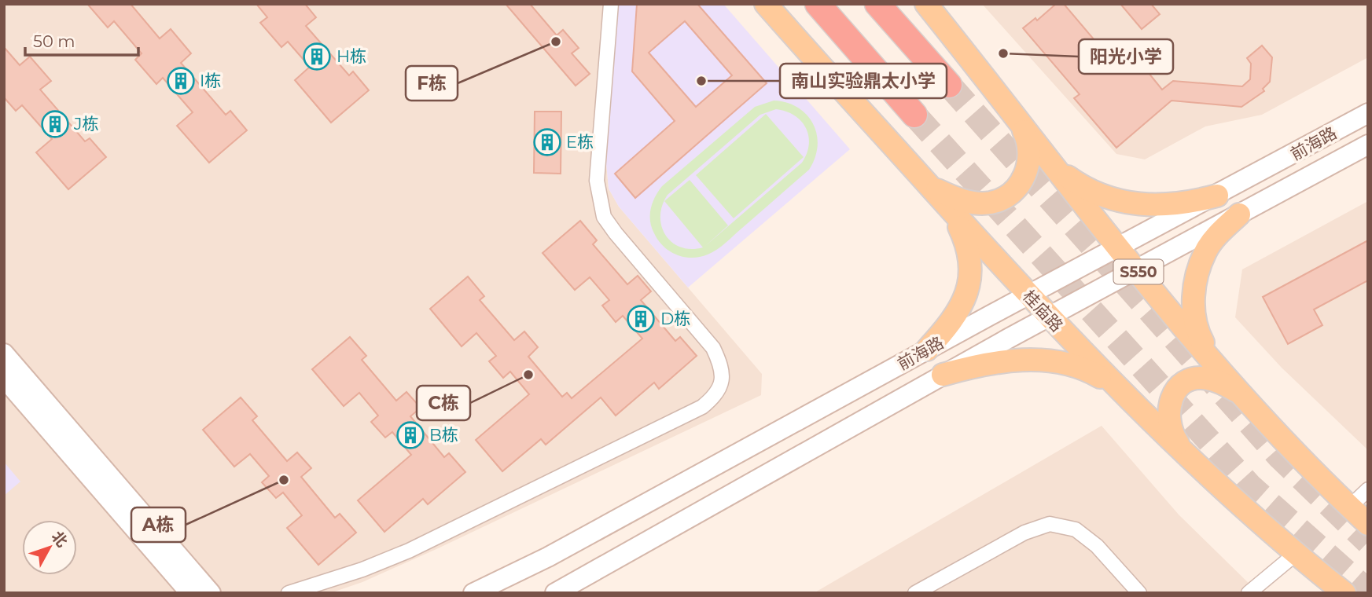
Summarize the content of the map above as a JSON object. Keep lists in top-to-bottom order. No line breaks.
{"streets":{"main road":["前海路","S550","桂庙路"]},"crossings":[["前海路","S550"],["前海路","桂庙路"]],"places":{"other":["F栋","阳光小学","南山实验鼎太小学","C栋","A栋"],"building":["H栋","I栋","J栋","E栋","D栋","B栋"]},"scale_bar":"50 m","north":"top right"}
